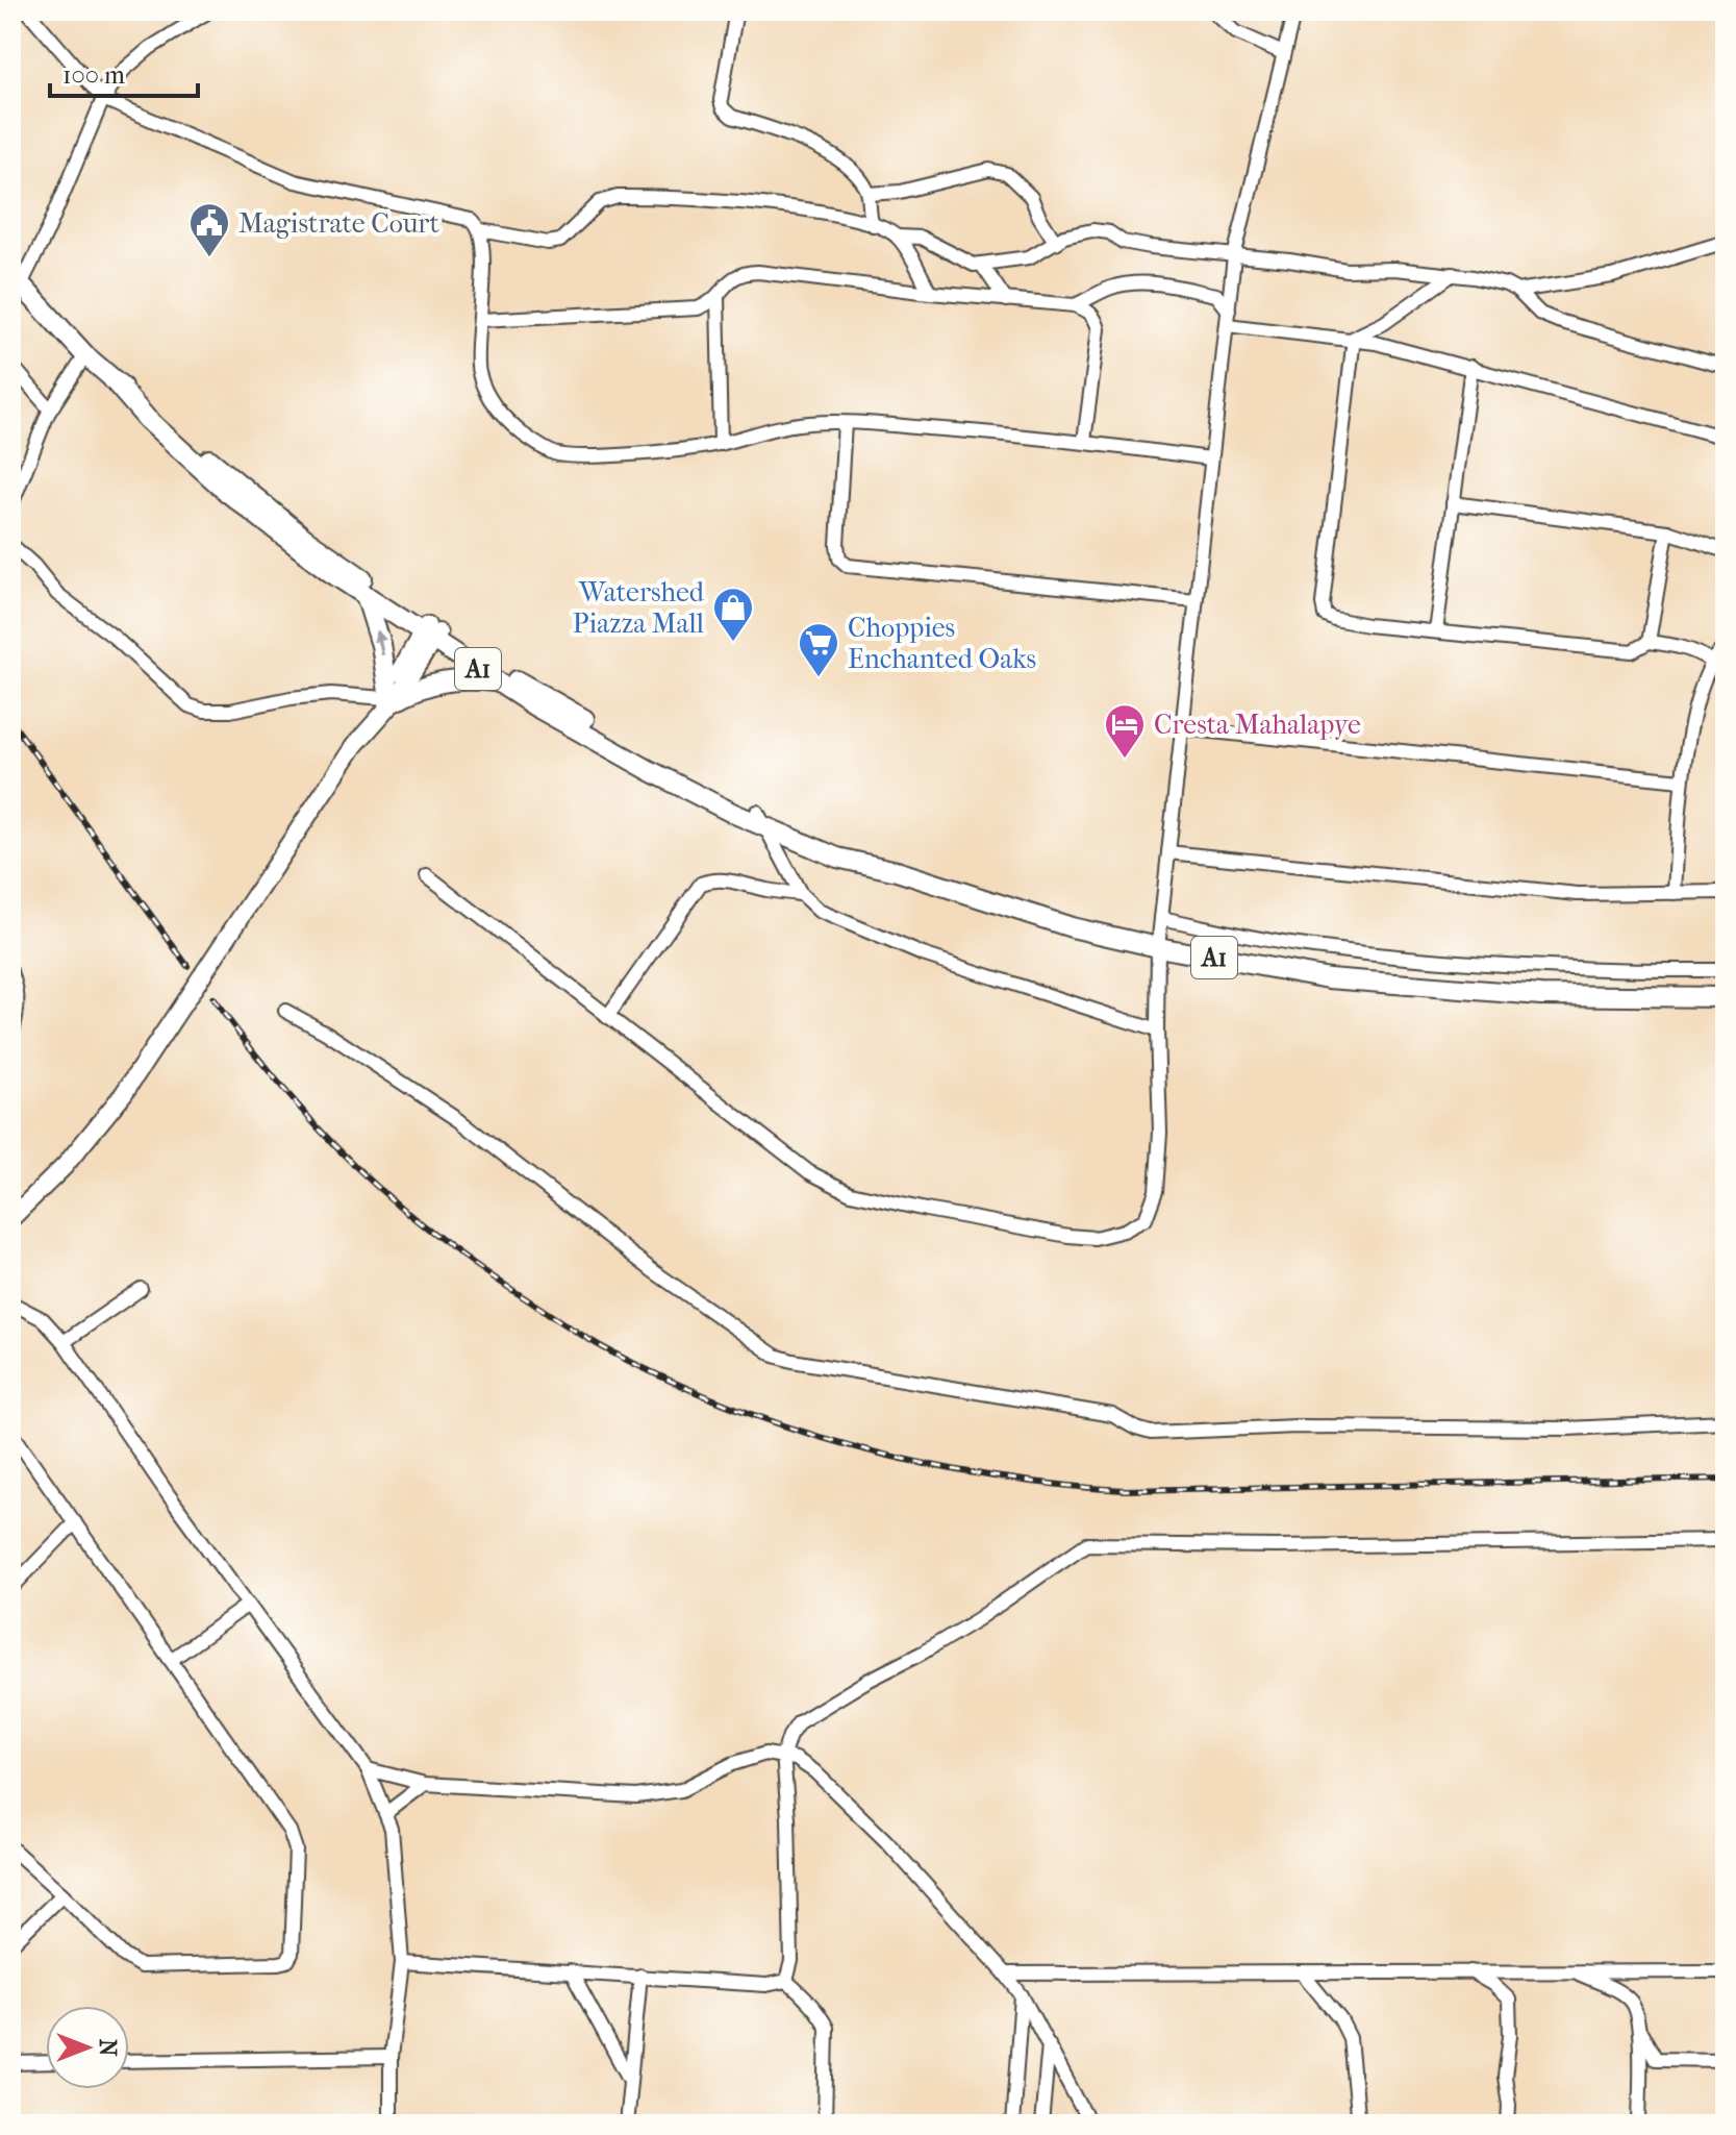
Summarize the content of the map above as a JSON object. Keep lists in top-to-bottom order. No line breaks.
{"streets":{"highway":["A1"]},"places":{"public building":["Magistrate Court"],"shop":["Watershed Piazza Mall"],"supermarket":["Choppies Enchanted Oaks"],"hotel":["Cresta Mahalapye"]},"scale_bar":"100 m","north":"right"}
